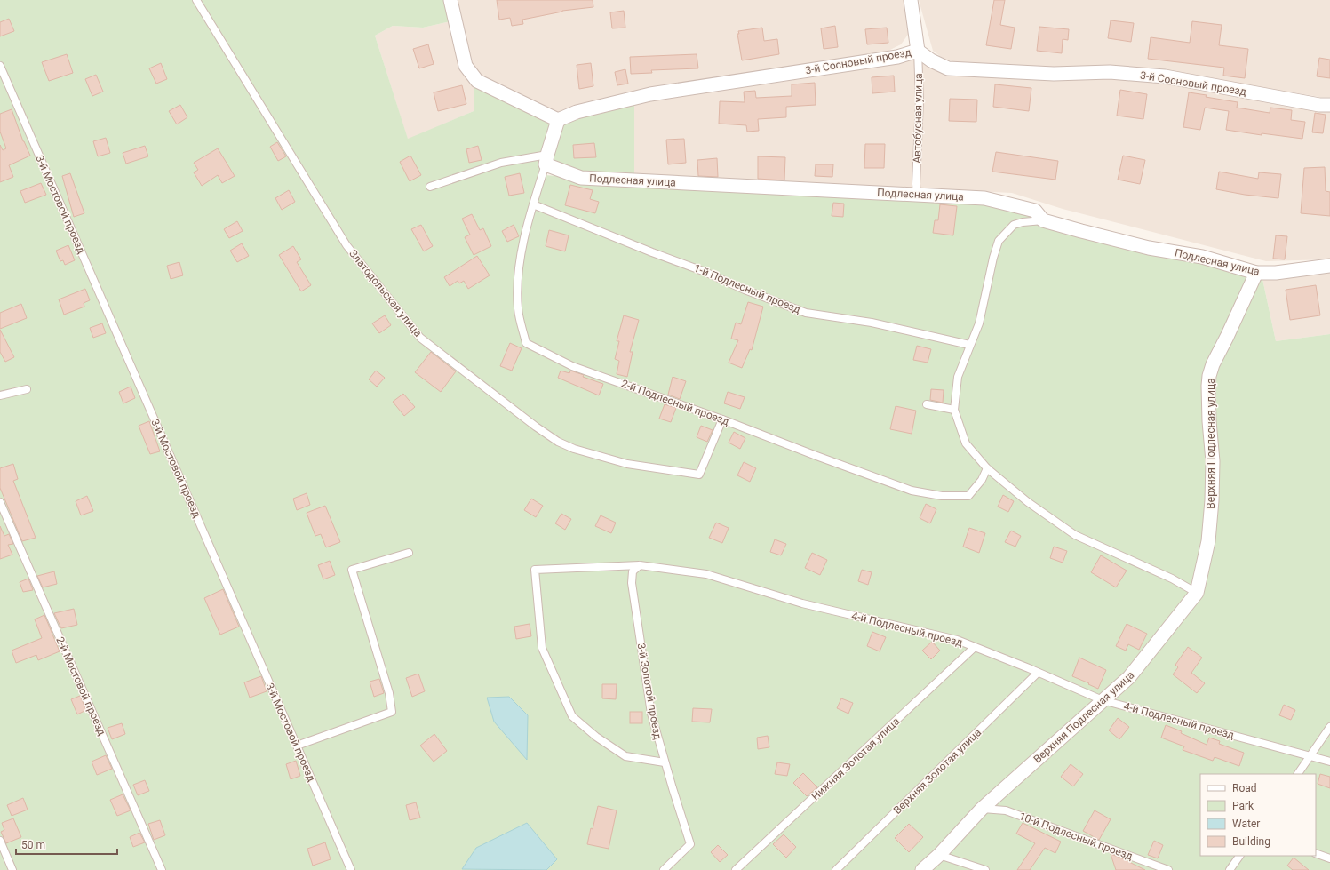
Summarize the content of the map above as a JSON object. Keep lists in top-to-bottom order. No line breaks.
{"streets":{"street":["3-й Сосновый проезд","Автобусная улица","Подлесная улица","Верхняя Подлесная улица"],"lane":["3-й Мостовой проезд","1-й Подлесный проезд","Златодольская улица","2-й Подлесный проезд","4-й Подлесный проезд","2-й Мостовой проезд","3-й Золотой проезд","Нижняя Золотая улица","Верхняя Золотая улица","10-й Подлесный проезд"]},"crossings":[["3-й Сосновый проезд","Автобусная улица"],["Автобусная улица","Подлесная улица"],["Подлесная улица","2-й Подлесный проезд"],["Подлесная улица","Верхняя Подлесная улица"],["1-й Подлесный проезд","2-й Подлесный проезд"],["Златодольская улица","2-й Подлесный проезд"],["Верхняя Подлесная улица","4-й Подлесный проезд"],["Верхняя Подлесная улица","10-й Подлесный проезд"],["4-й Подлесный проезд","3-й Золотой проезд"],["4-й Подлесный проезд","Нижняя Золотая улица"],["4-й Подлесный проезд","Верхняя Золотая улица"]],"legend":["Road","Park","Water","Building"],"scale_bar":"50 m"}
